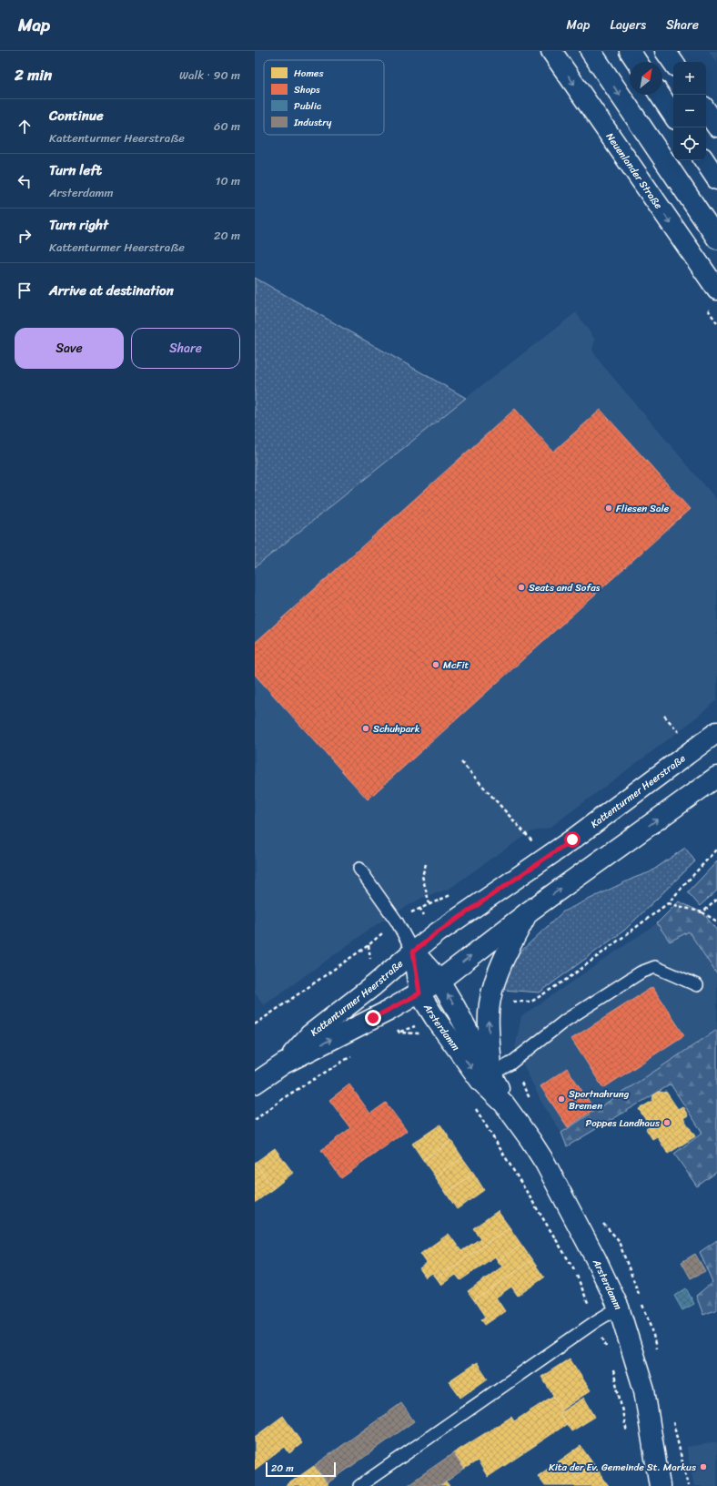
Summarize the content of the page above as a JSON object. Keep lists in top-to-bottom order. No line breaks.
{"streets":{"main road":["Neuenlander Straße","Kattenturmer Heerstraße","Arsterdamm"]},"crossings":[["Kattenturmer Heerstraße","Arsterdamm"]],"places":["Fliesen Sale","Seats and Sofas","McFit","Schuhpark","Sportnahrung Bremen","Poppes Landhaus","Kita der Ev. Gemeinde St. Markus"],"legend":["Homes","Shops","Public","Industry"],"scale_bar":"20 m","north":"top right","page":{"header":"Map","nav":["Map","Layers","Share"],"heading":["2 min","Walk · 90 m"],"map_buttons":["+","−"],"list":[["Continue","Kattenturmer Heerstraße","60 m"],["Turn left","Arsterdamm","10 m"],["Turn right","Kattenturmer Heerstraße","20 m"],"Arrive at destination"],"buttons":["Save","Share"],"scale":"20 m"}}
